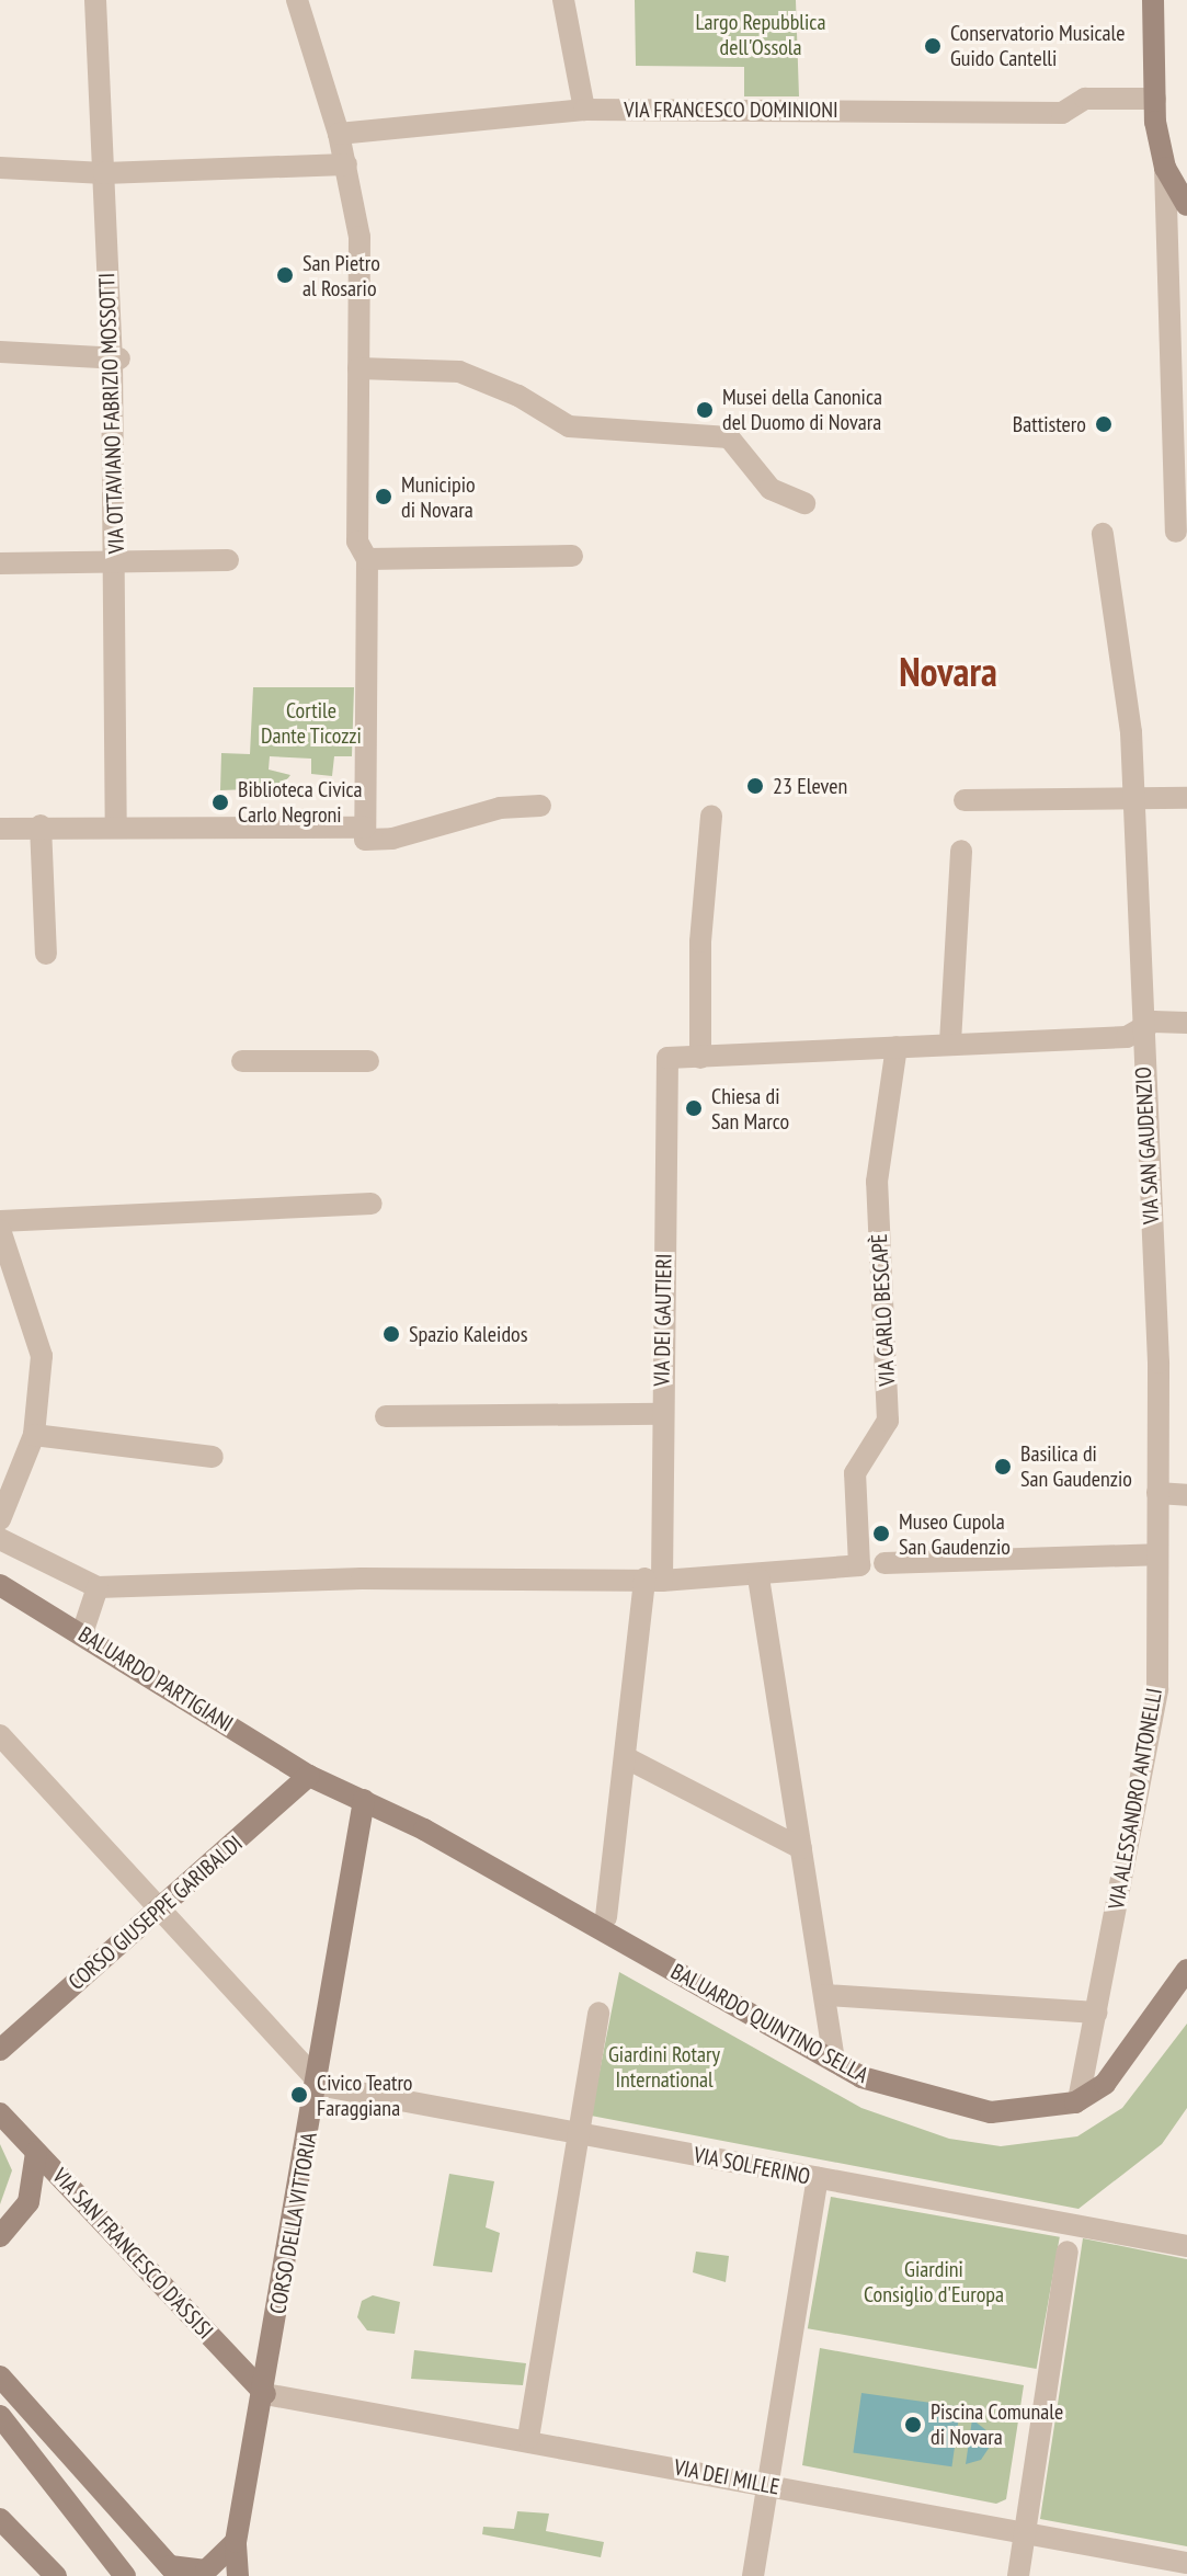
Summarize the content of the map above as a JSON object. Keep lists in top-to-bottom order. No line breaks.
{"streets":{"street":["VIA FRANCESCO DOMINIONI","VIA OTTAVIANO FABRIZIO MOSSOTTI","VIA SAN GAUDENZIO","VIA CARLO BESCAPÈ","VIA DEI GAUTIERI","BALUARDO PARTIGIANI","VIA ALESSANDRO ANTONELLI","CORSO GIUSEPPE GARIBALDI","BALUARDO QUINTINO SELLA","VIA SOLFERINO","CORSO DELLA VITTORIA","VIA SAN FRANCESCO D'ASSISI","VIA DEI MILLE"]},"crossings":[["VIA SAN GAUDENZIO","VIA ALESSANDRO ANTONELLI"],["BALUARDO PARTIGIANI","CORSO GIUSEPPE GARIBALDI"],["BALUARDO PARTIGIANI","BALUARDO QUINTINO SELLA"],["BALUARDO PARTIGIANI","CORSO DELLA VITTORIA"],["VIA ALESSANDRO ANTONELLI","BALUARDO QUINTINO SELLA"],["BALUARDO QUINTINO SELLA","CORSO DELLA VITTORIA"],["VIA SOLFERINO","CORSO DELLA VITTORIA"],["CORSO DELLA VITTORIA","VIA SAN FRANCESCO D'ASSISI"],["CORSO DELLA VITTORIA","VIA DEI MILLE"],["VIA SAN FRANCESCO D'ASSISI","VIA DEI MILLE"]],"districts":["Novara"],"parks":["Largo Repubblica dell'Ossola","Cortile Dante Ticozzi","Giardini Rotary International","Giardini Consiglio d'Europa"],"places":["Conservatorio Musicale Guido Cantelli","San Pietro al Rosario","Musei della Canonica del Duomo di Novara","Battistero","Municipio di Novara","23 Eleven","Biblioteca Civica Carlo Negroni","Chiesa di San Marco","Spazio Kaleidos","Basilica di San Gaudenzio","Museo Cupola San Gaudenzio","Civico Teatro Faraggiana","Piscina Comunale di Novara"]}
